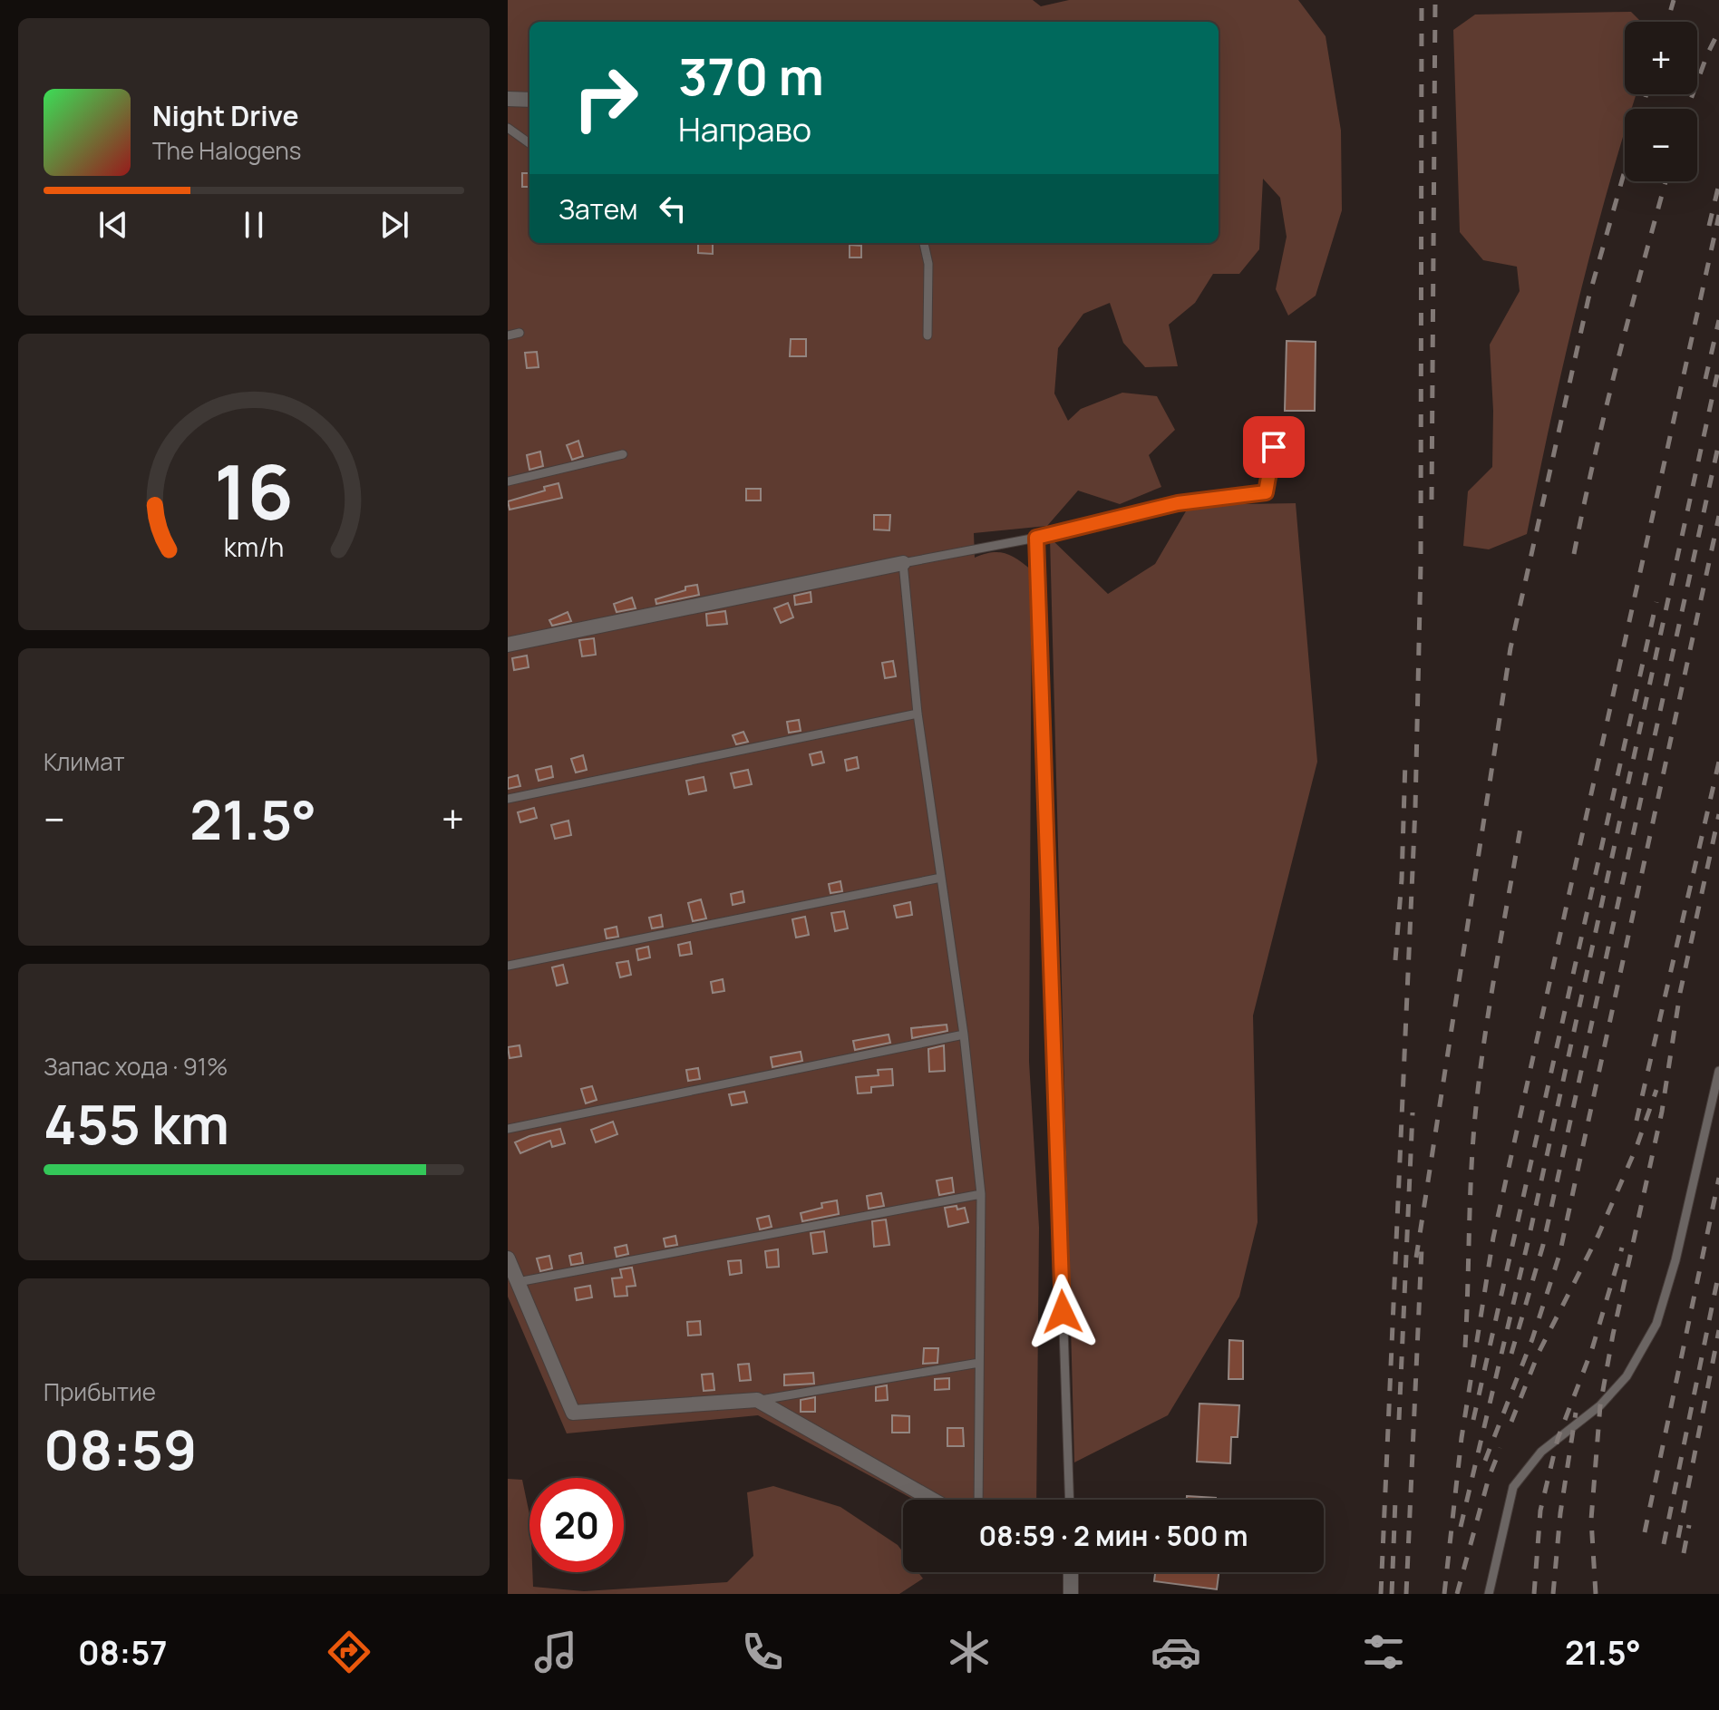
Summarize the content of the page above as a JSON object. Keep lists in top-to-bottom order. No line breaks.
{"page":{"map_buttons":["+","−"],"turn":["370 m","Направо"],"song":["Night Drive","The Halogens"],"then":"Затем","tile":["Климат",["Запас хода · 91%","455 km"],["Прибытие","08:59"]],"heat":["−","21.5°","+"],"limit":"20","trip":"08:59 · 2 мин · 500 m","tabs":["08:57","21.5°"],"gauge":["16","km/h"]}}
